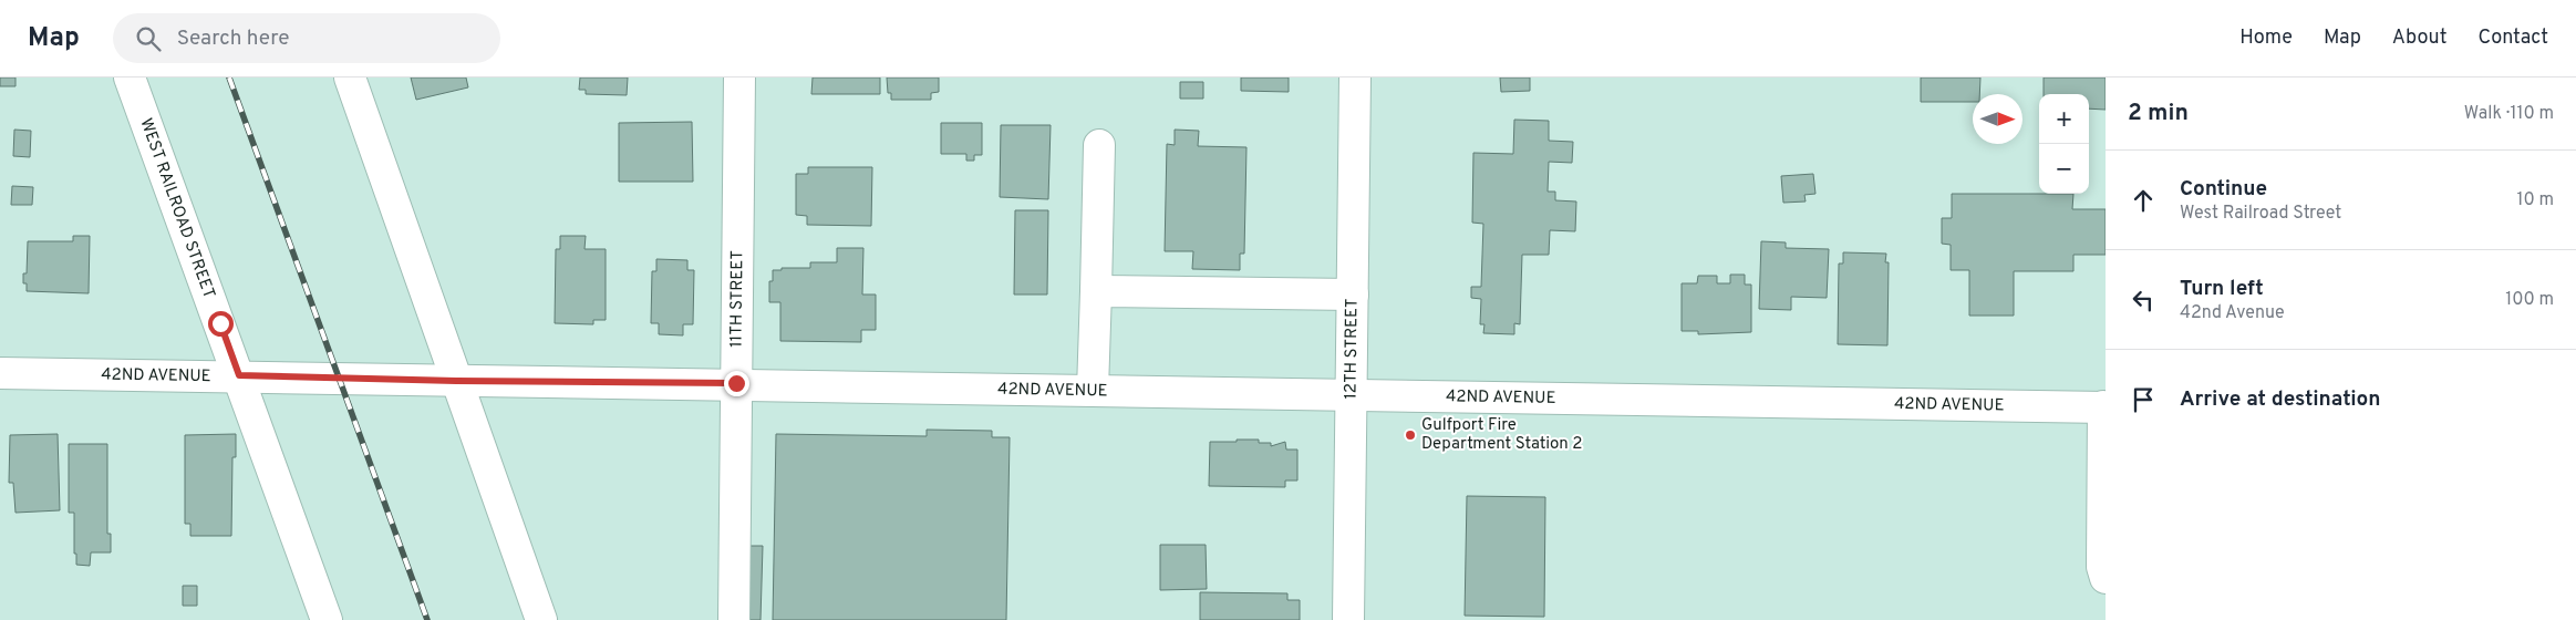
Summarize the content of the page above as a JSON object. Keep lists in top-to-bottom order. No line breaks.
{"streets":{"street":["WEST RAILROAD STREET","11TH STREET","12TH STREET","42ND AVENUE"]},"crossings":[["WEST RAILROAD STREET","42ND AVENUE"],["11TH STREET","42ND AVENUE"],["12TH STREET","42ND AVENUE"]],"places":["Gulfport Fire Department Station 2"],"north":"right","page":{"header":"Map","search":"Search here","nav":["Home","Map","About","Contact"],"heading":["2 min","Walk · 110 m"],"map_buttons":["+","−"],"list":[["Continue","West Railroad Street","10 m"],["Turn left","42nd Avenue","100 m"],"Arrive at destination"]}}
